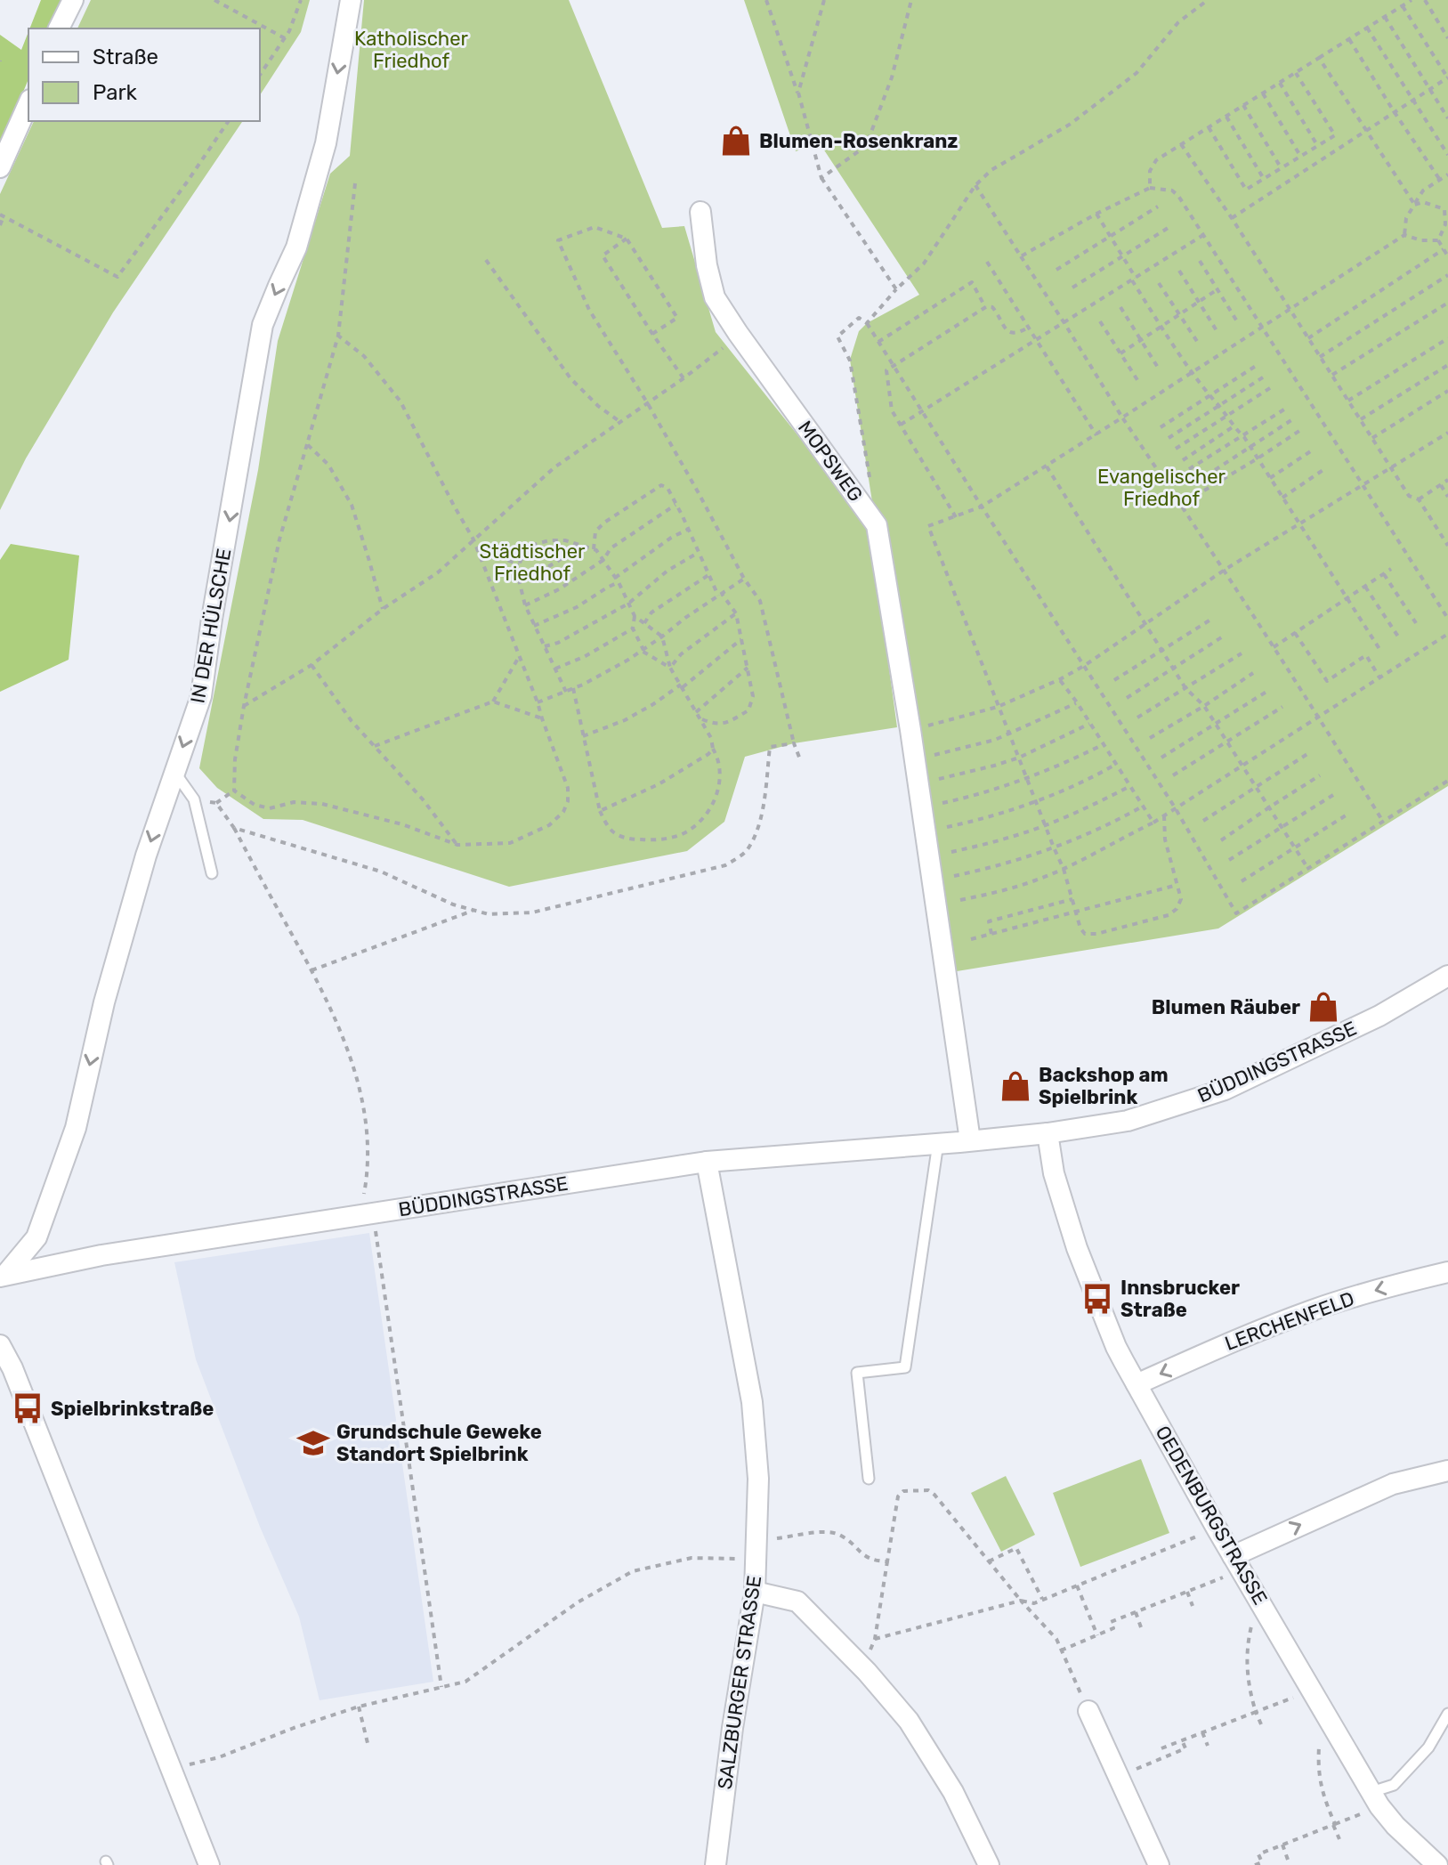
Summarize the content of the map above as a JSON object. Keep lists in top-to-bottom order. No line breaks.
{"streets":{"street":["MOPSWEG","IN DER HÜLSCHE","BÜDDINGSTRASSE","LERCHENFELD","OEDENBURGSTRASSE","SALZBURGER STRASSE"]},"crossings":[["IN DER HÜLSCHE","BÜDDINGSTRASSE"],["BÜDDINGSTRASSE","OEDENBURGSTRASSE"],["BÜDDINGSTRASSE","SALZBURGER STRASSE"],["LERCHENFELD","OEDENBURGSTRASSE"]],"one_way":["IN DER HÜLSCHE","LERCHENFELD"],"parks":["Katholischer Friedhof","Evangelischer Friedhof","Städtischer Friedhof"],"places":{"shop":["Blumen-Rosenkranz","Blumen Räuber","Backshop am Spielbrink"],"bus stop":["Innsbrucker Straße","Spielbrinkstraße"],"school or university":["Grundschule Geweke Standort Spielbrink"]},"legend":["Straße","Park"]}
